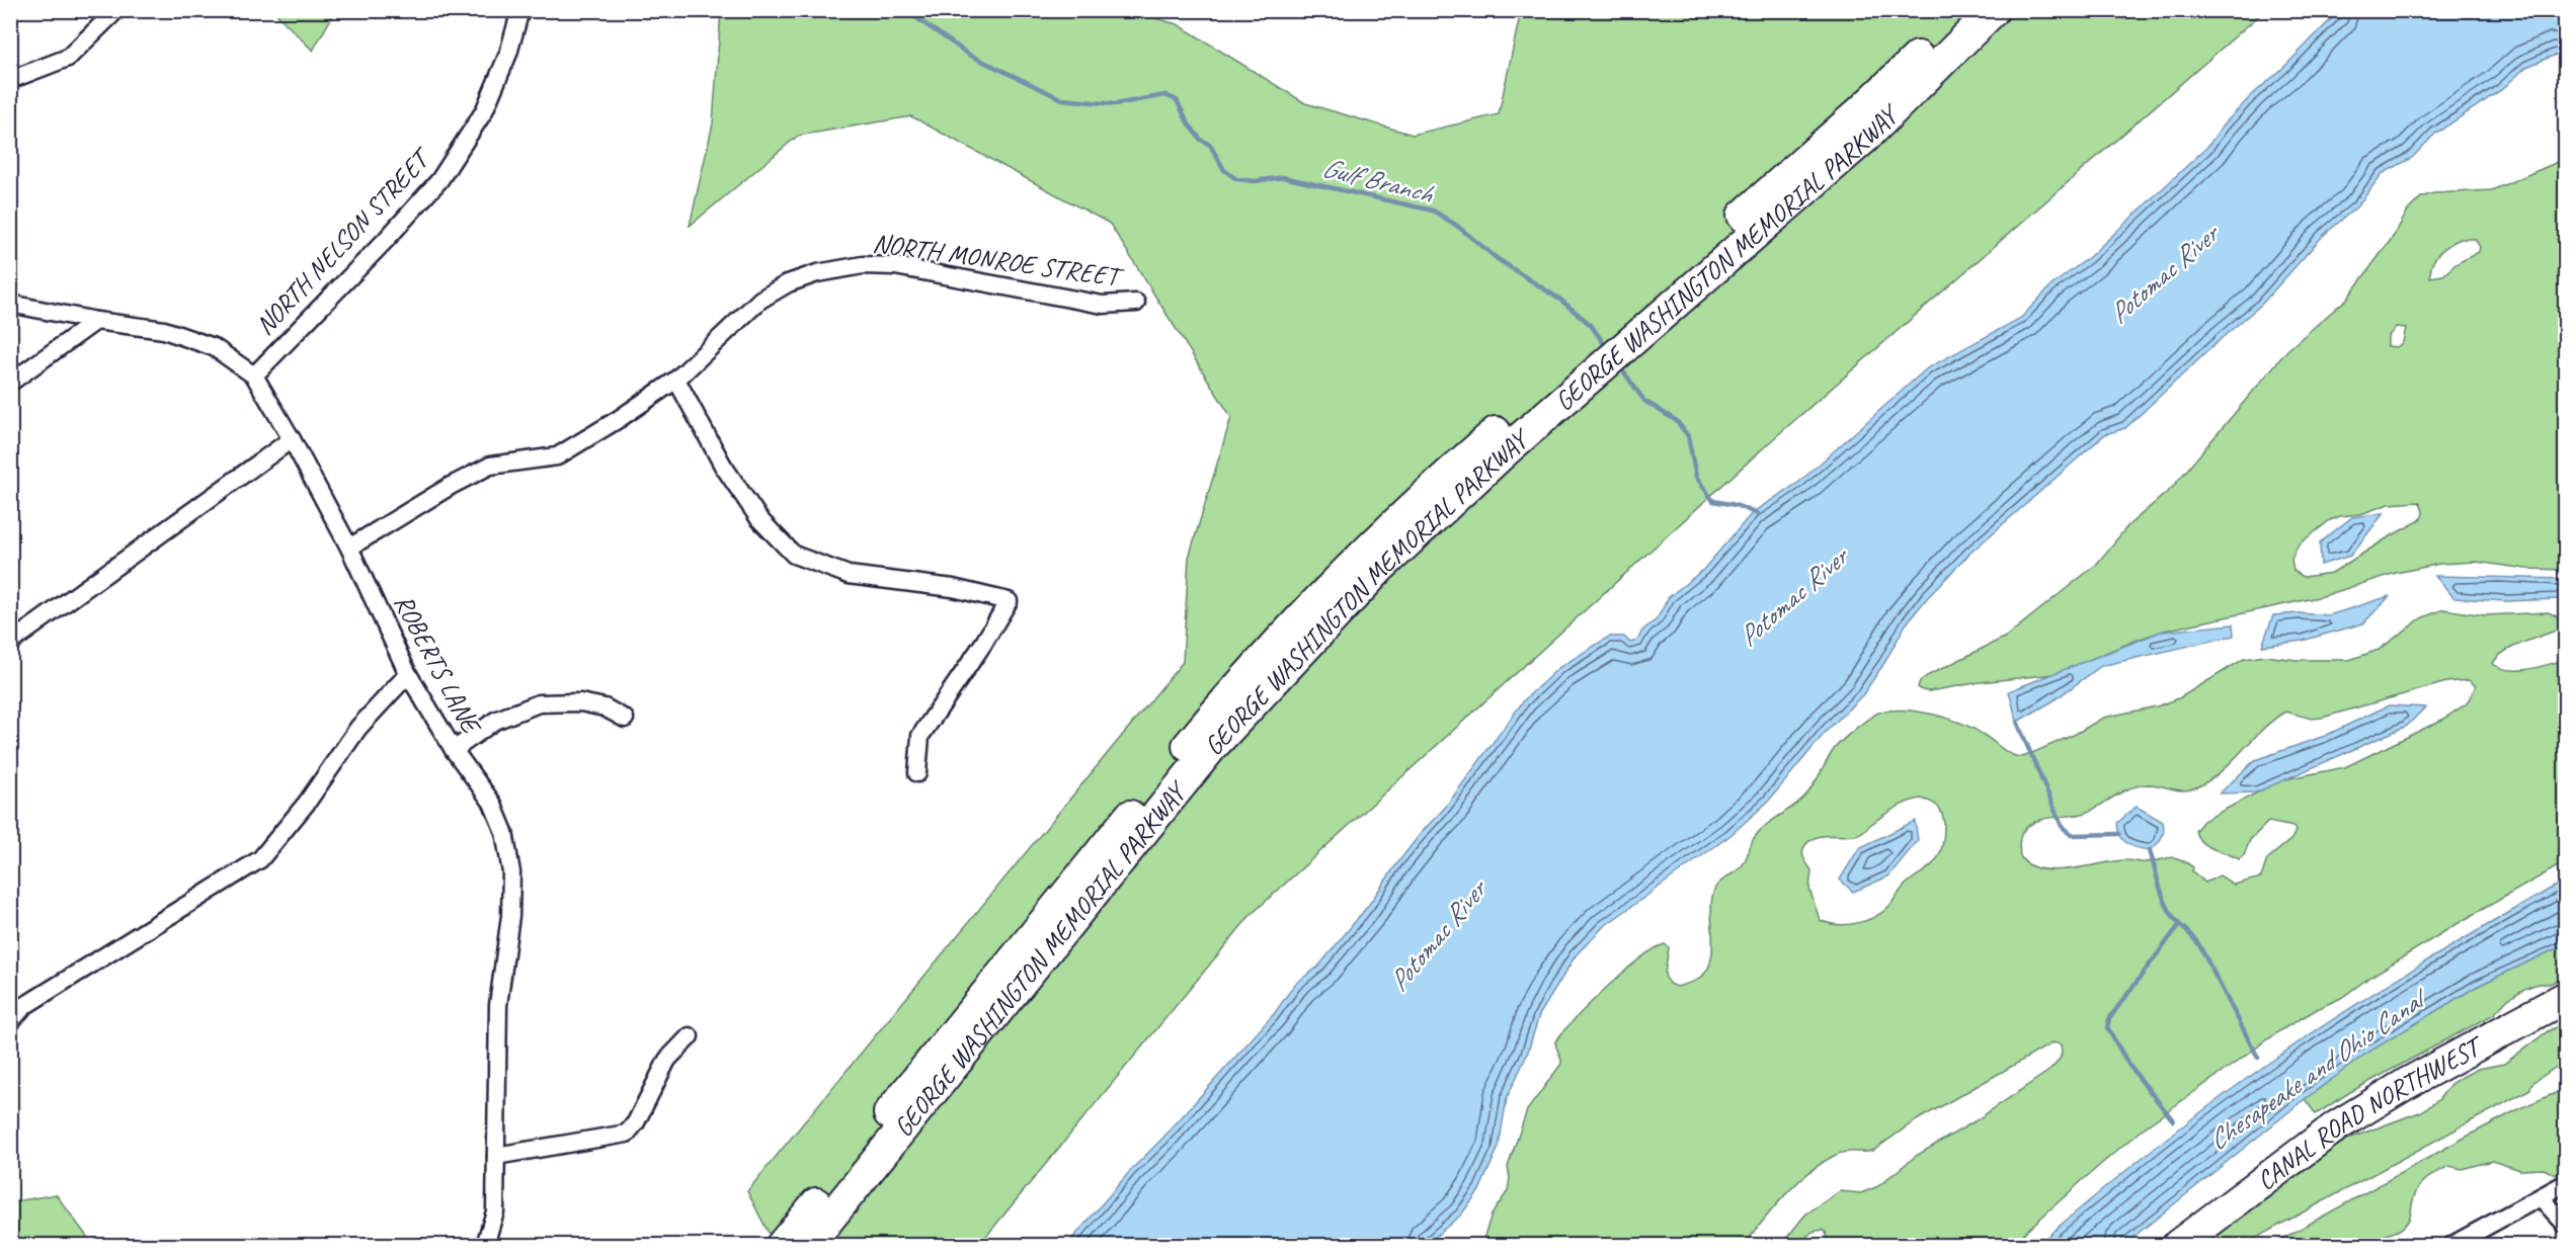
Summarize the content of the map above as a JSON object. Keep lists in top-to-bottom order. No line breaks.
{"streets":{"highway":["GEORGE WASHINGTON MEMORIAL PARKWAY","CANAL ROAD NORTHWEST"],"street":["NORTH NELSON STREET","NORTH MONROE STREET","ROBERTS LANE"]},"crossings":[["NORTH NELSON STREET","ROBERTS LANE"],["NORTH MONROE STREET","ROBERTS LANE"]],"water":["Gulf Branch","Potomac River","Chesapeake and Ohio Canal"]}
